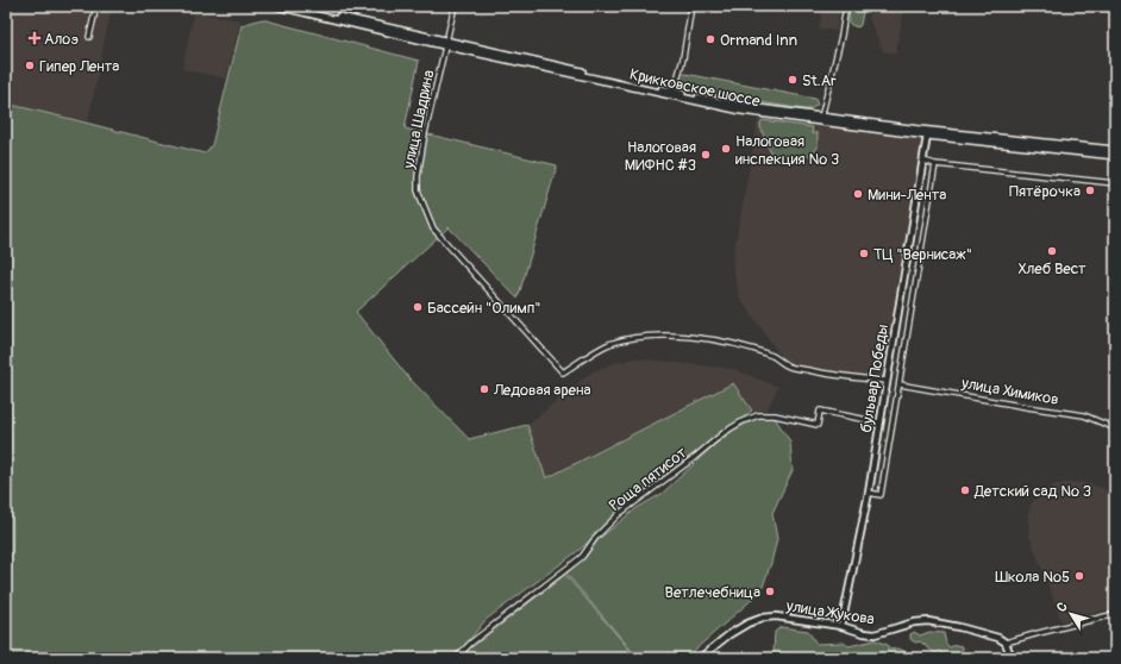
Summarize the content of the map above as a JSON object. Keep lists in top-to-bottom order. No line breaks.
{"streets":{"main road":["Крикковское шоссе"],"street":["улица Шадрина","бульвар Победы","улица Химиков","Роща пятисот","улица Жукова"]},"crossings":[["Крикковское шоссе","улица Шадрина"],["Крикковское шоссе","бульвар Победы"],["улица Шадрина","бульвар Победы"],["бульвар Победы","Роща пятисот"],["бульвар Победы","улица Жукова"]],"places":{"health":["Алоэ"],"other":["Ormand Inn","Гипер Лента","St.Ar","Налоговая инспекция № 3","Налоговая МИФНС #3","Пятёрочка","Мини-Лента","Хлеб Вест","ТЦ \"Вернисаж\"","Бассейн \"Олимп\"","Ледовая арена","Детский сад № 3","Школа №5","Ветлечебница"]},"north":"top left"}
